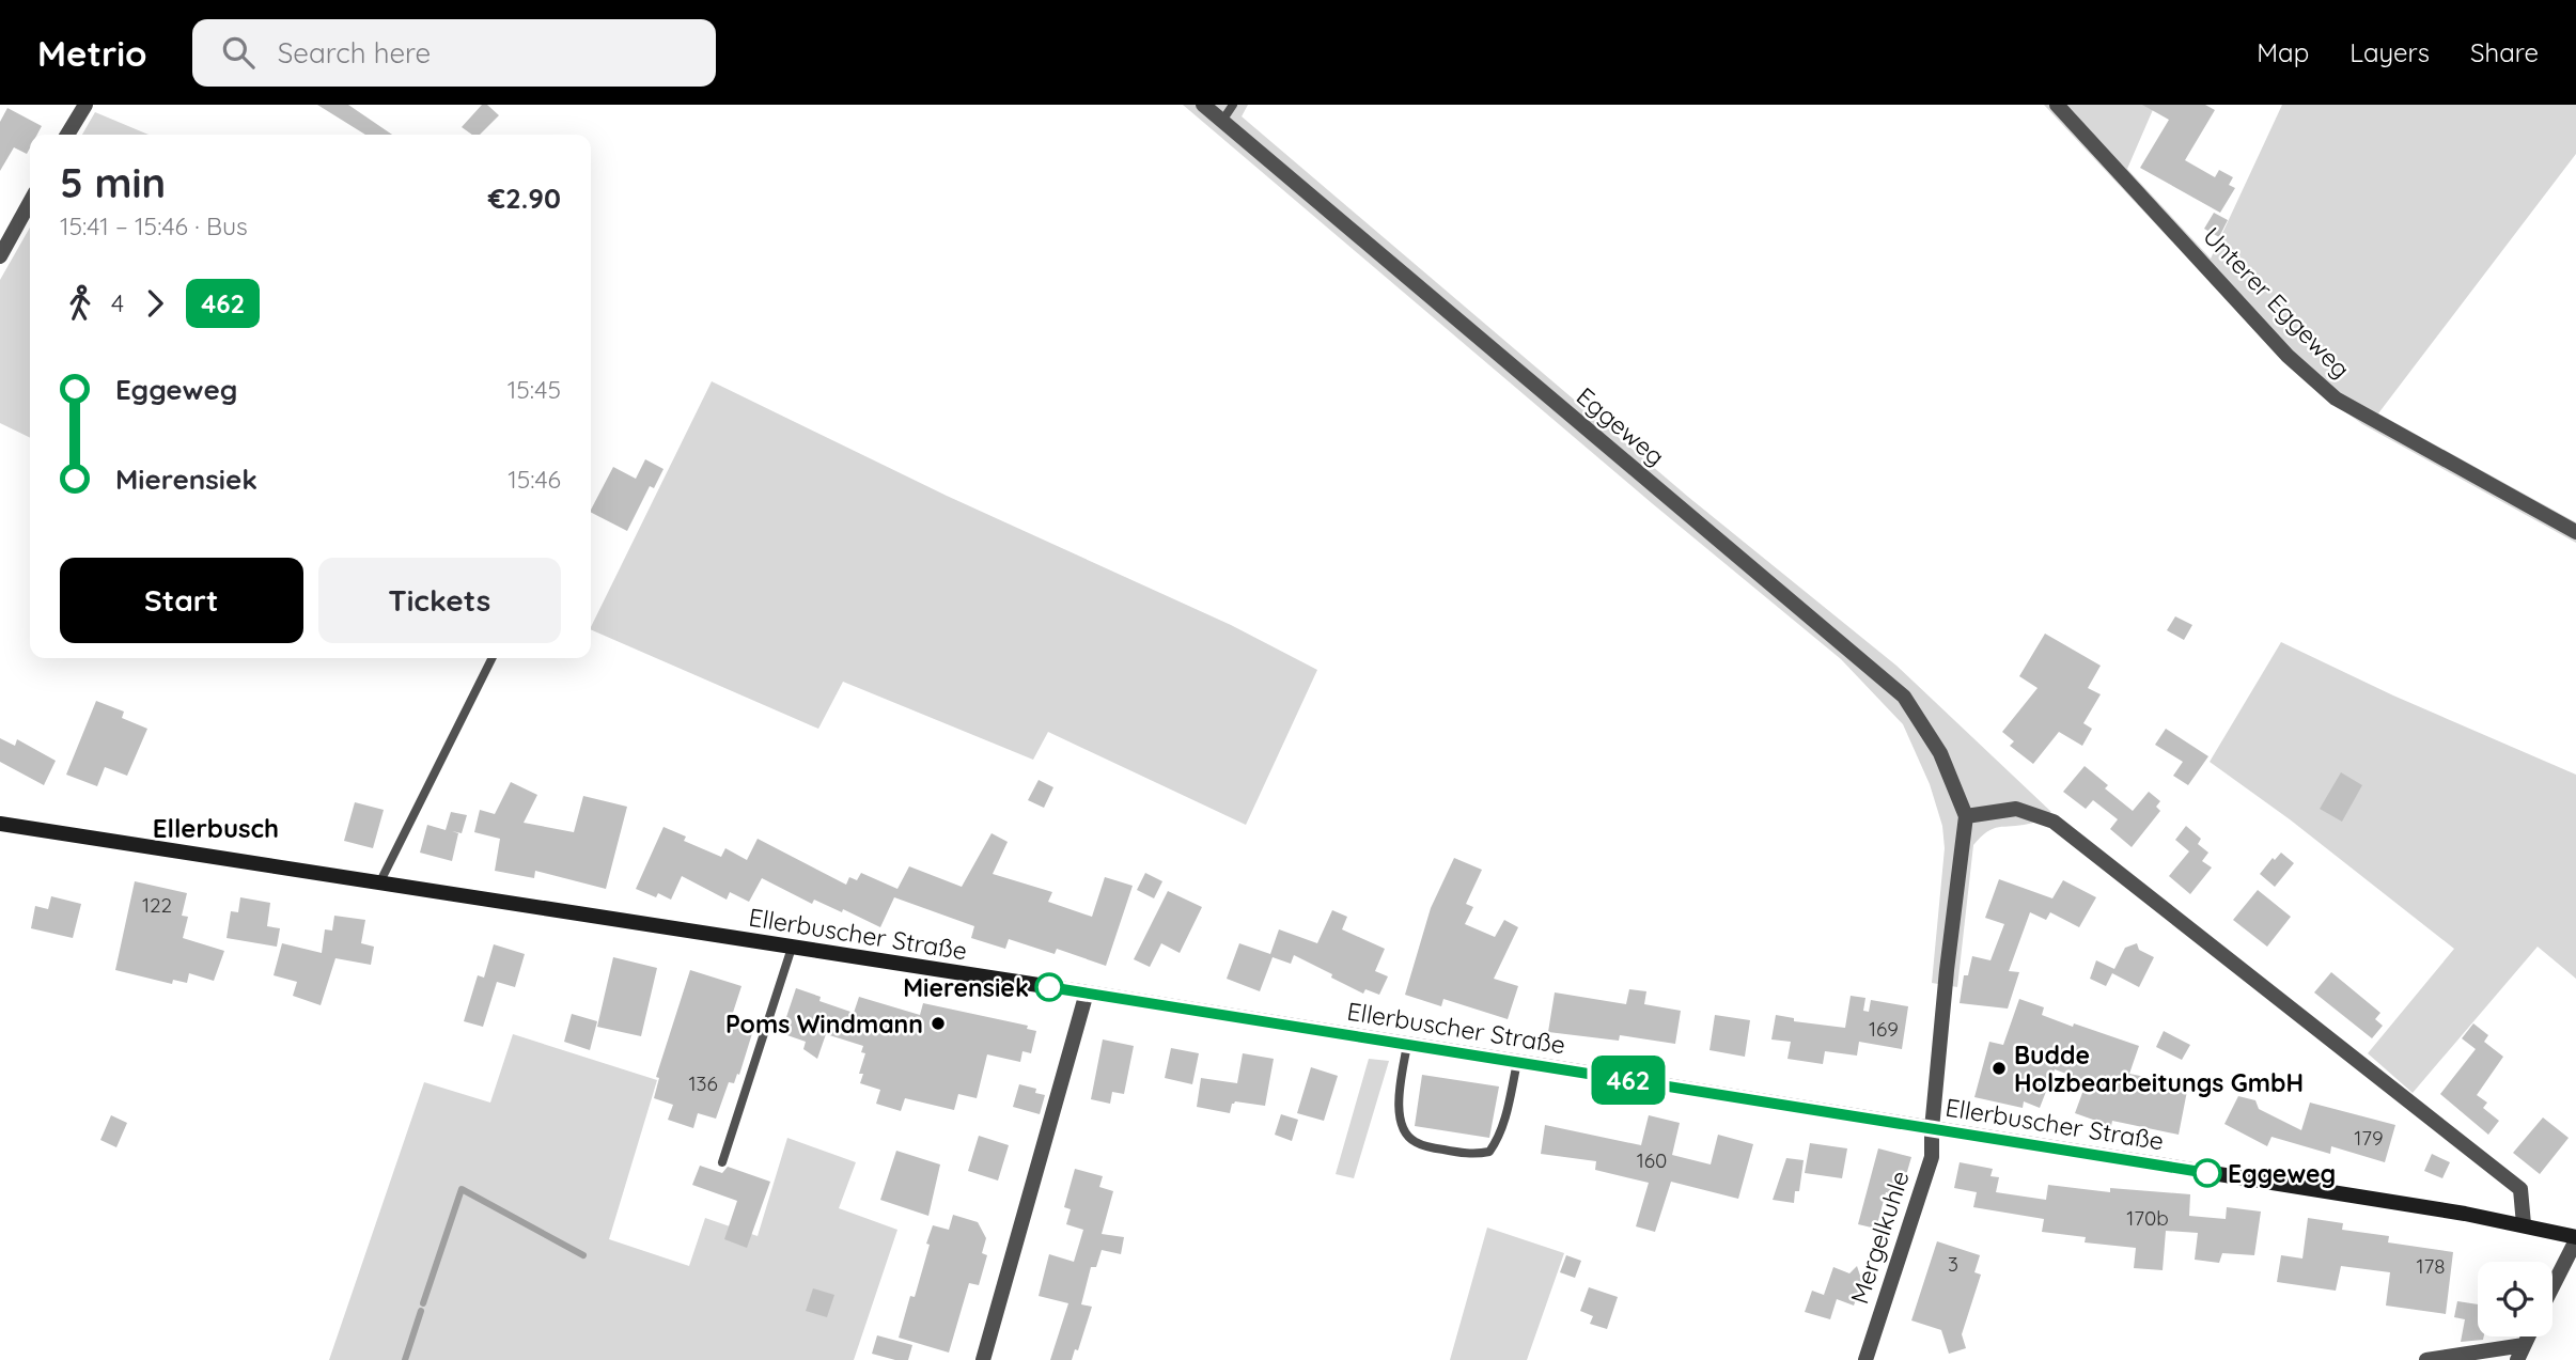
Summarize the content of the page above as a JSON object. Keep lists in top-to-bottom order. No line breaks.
{"streets":{"main road":["Ellerbuscher Straße"],"street":["Unterer Eggeweg","Eggeweg","Mergelkuhle"]},"crossings":[["Eggeweg","Ellerbuscher Straße"],["Eggeweg","Mergelkuhle"],["Ellerbuscher Straße","Mergelkuhle"]],"districts":["Ellerbusch"],"places":["Mierensiek","Poms Windmann","Budde Holzbearbeitungs GmbH","Eggeweg"],"lines":["bus line 462"],"house_numbers":["122","169","136","179","160","170b","3","178"],"page":{"header":"Metrio","search":"Search here","nav":["Map","Layers","Share"],"on_map":"462","heading":["5 min","15:41 – 15:46 · Bus","€2.90"],"legs":["4","462"],"list":[{"name":"Eggeweg","value":"15:45"},{"name":"Mierensiek","value":"15:46"}],"buttons":["Start","Tickets"]}}
